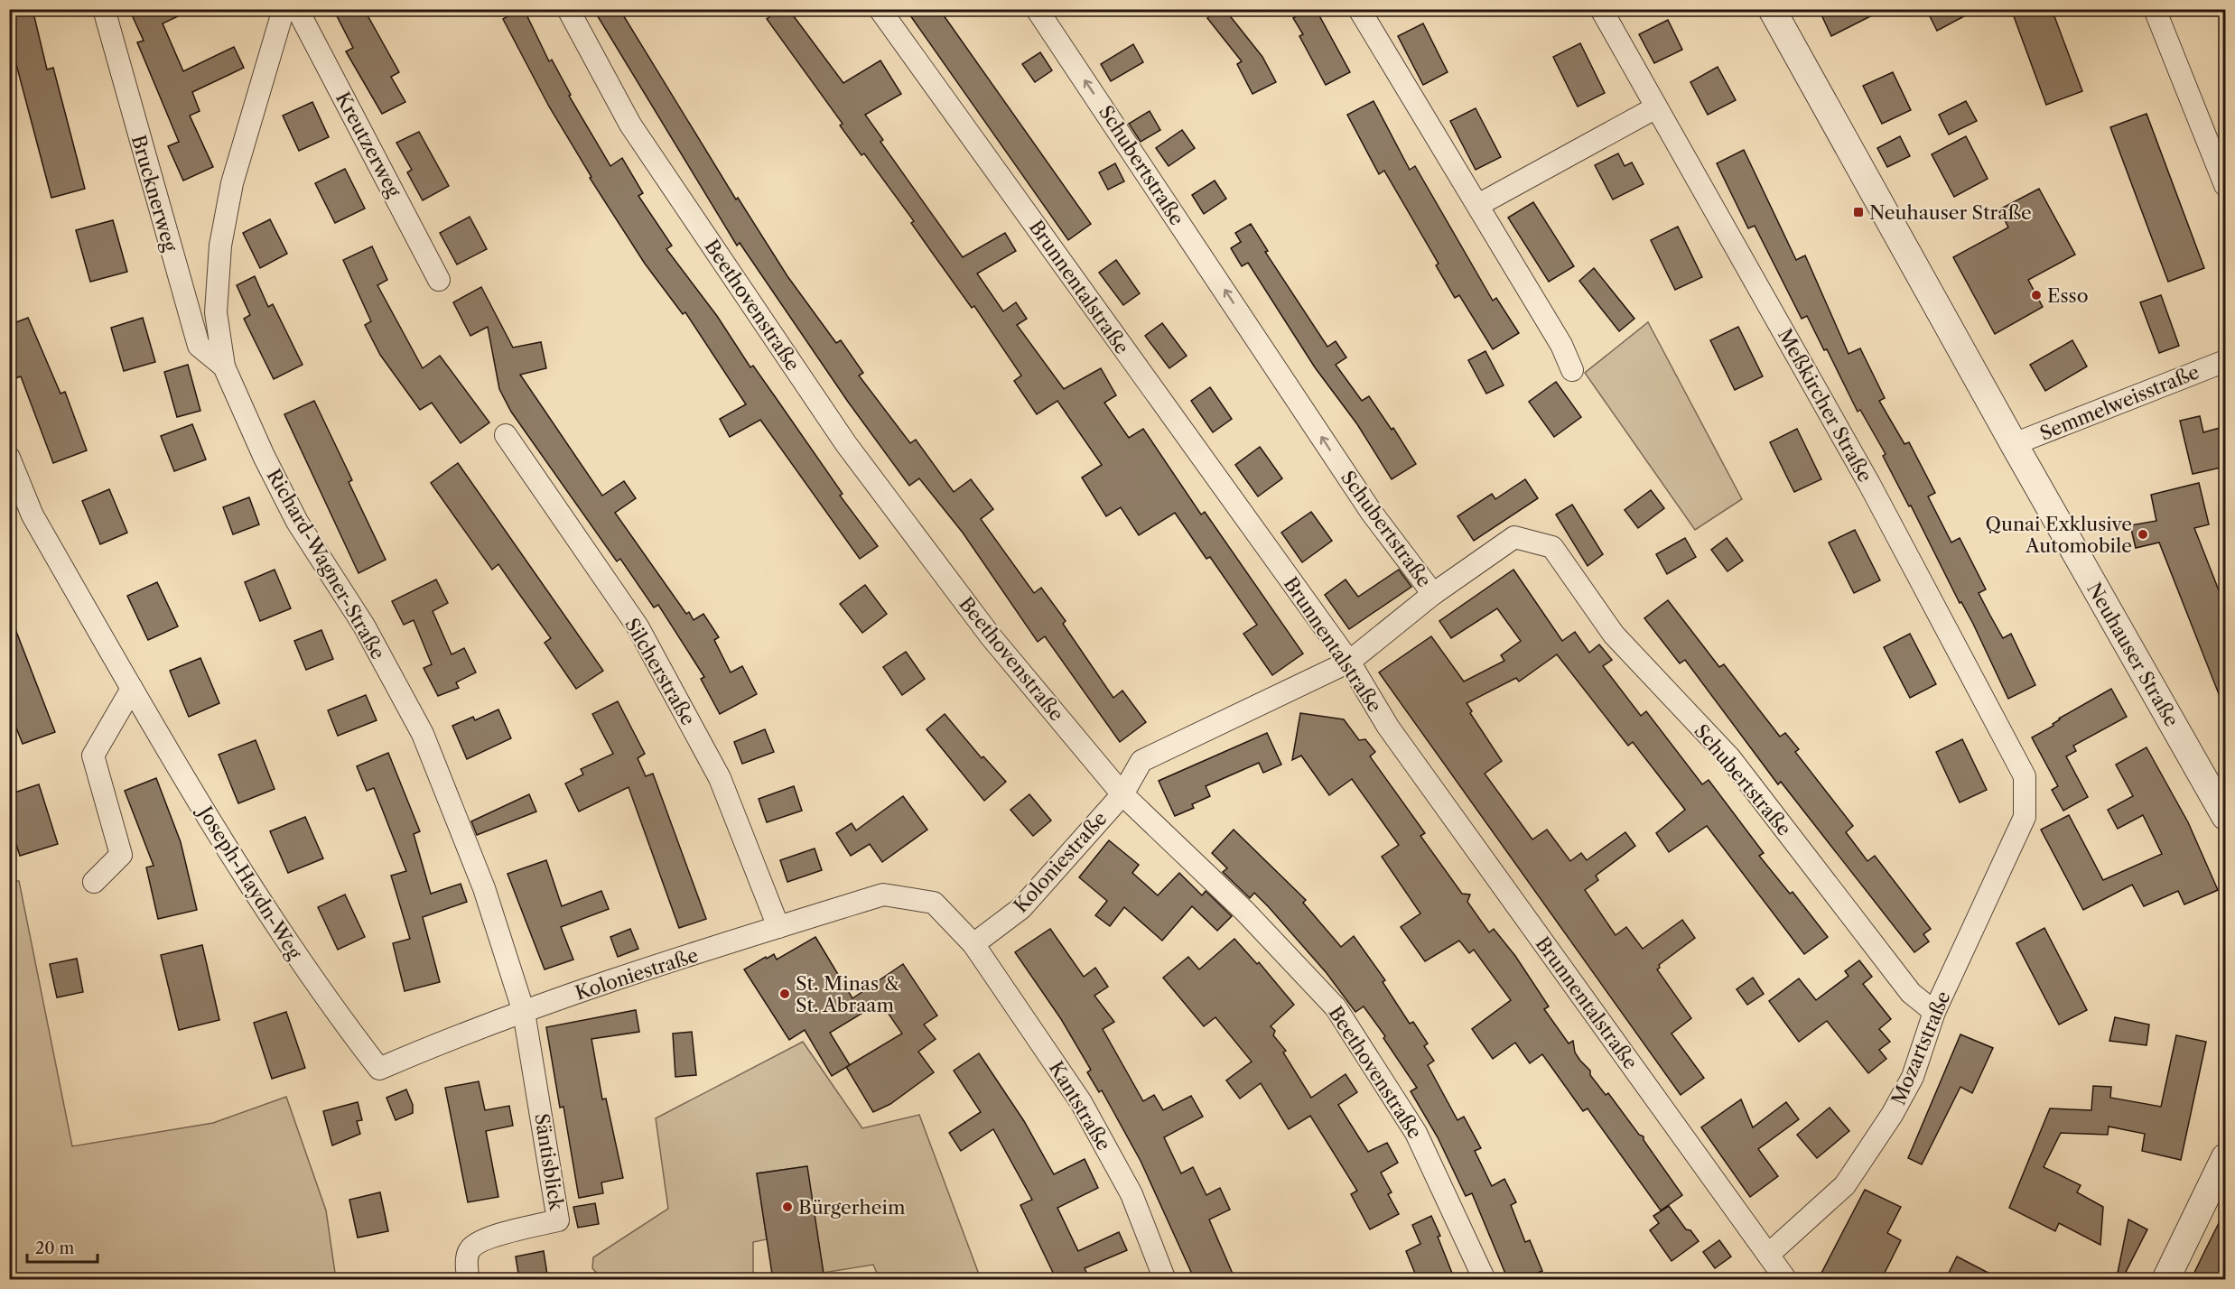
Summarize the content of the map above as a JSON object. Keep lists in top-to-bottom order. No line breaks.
{"streets":{"street":["Kreutzerweg","Schubertstraße","Brucknerweg","Brunnentalstraße","Beethovenstraße","Semmelweisstraße","Meßkircher Straße","Richard-Wagner-Straße","Neuhauser Straße","Silcherstraße","Koloniestraße","Joseph-Haydn-Weg","Mozartstraße","Kantstraße","Säntisblick"]},"crossings":[["Schubertstraße","Koloniestraße"],["Schubertstraße","Mozartstraße"],["Brucknerweg","Richard-Wagner-Straße"],["Brunnentalstraße","Koloniestraße"],["Brunnentalstraße","Mozartstraße"],["Beethovenstraße","Koloniestraße"],["Semmelweisstraße","Neuhauser Straße"],["Meßkircher Straße","Mozartstraße"],["Richard-Wagner-Straße","Koloniestraße"],["Richard-Wagner-Straße","Säntisblick"],["Silcherstraße","Koloniestraße"],["Koloniestraße","Joseph-Haydn-Weg"],["Koloniestraße","Kantstraße"],["Koloniestraße","Säntisblick"]],"one_way":["Schubertstraße"],"places":{"transit":["Neuhauser Straße"],"other":["Esso","Qunai Exklusive Automobile","St. Minas & St. Abraam","Bürgerheim"]},"scale_bar":"20 m"}
